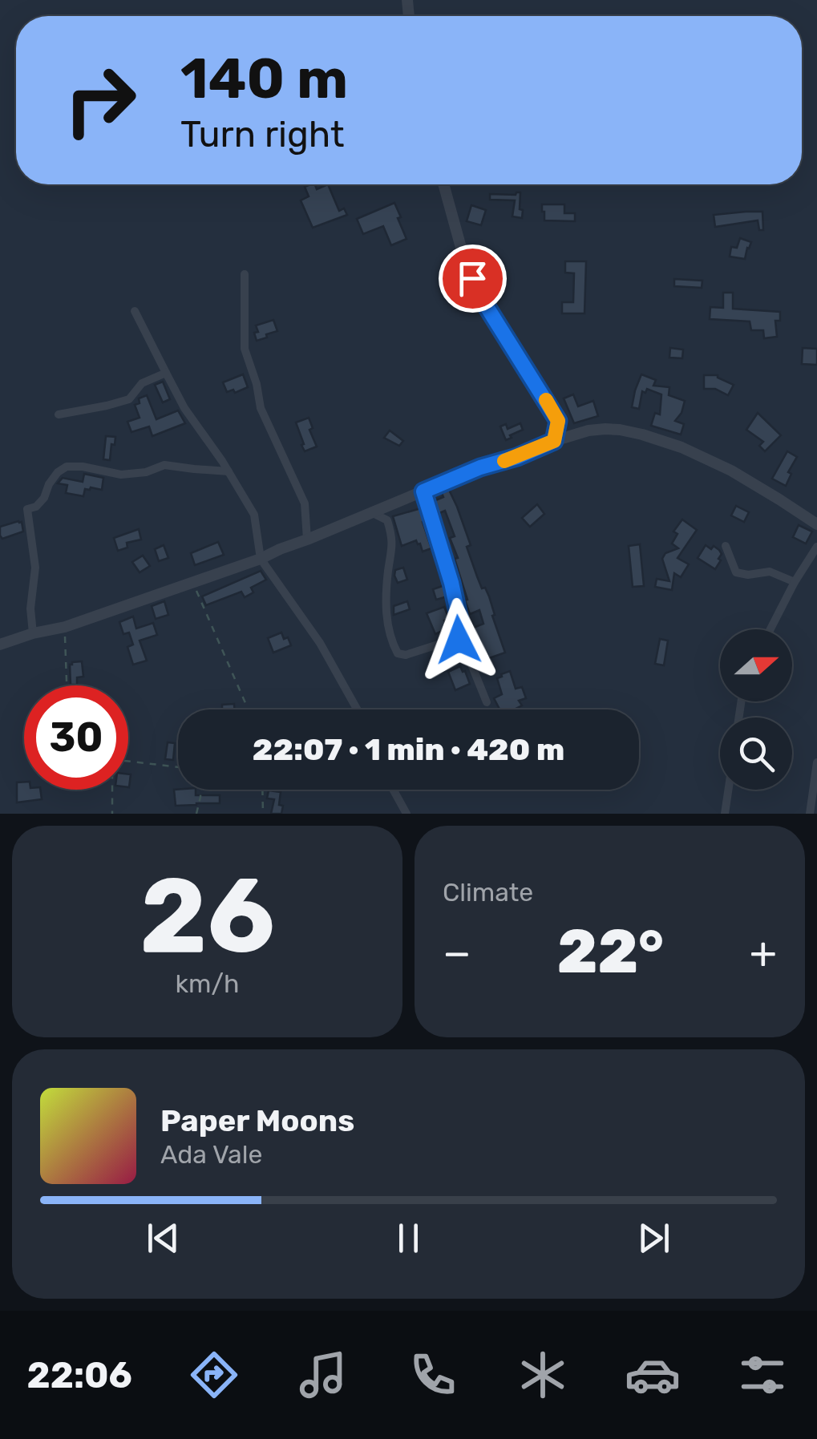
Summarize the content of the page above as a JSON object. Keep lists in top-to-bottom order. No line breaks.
{"north":"right","page":{"turn":["140 m","Turn right"],"limit":"30","trip":"22:07 · 1 min · 420 m","tile":[["26","km/h"],"Climate"],"heat":["−","22°","+"],"song":["Paper Moons","Ada Vale"],"tabs":"22:06"}}
